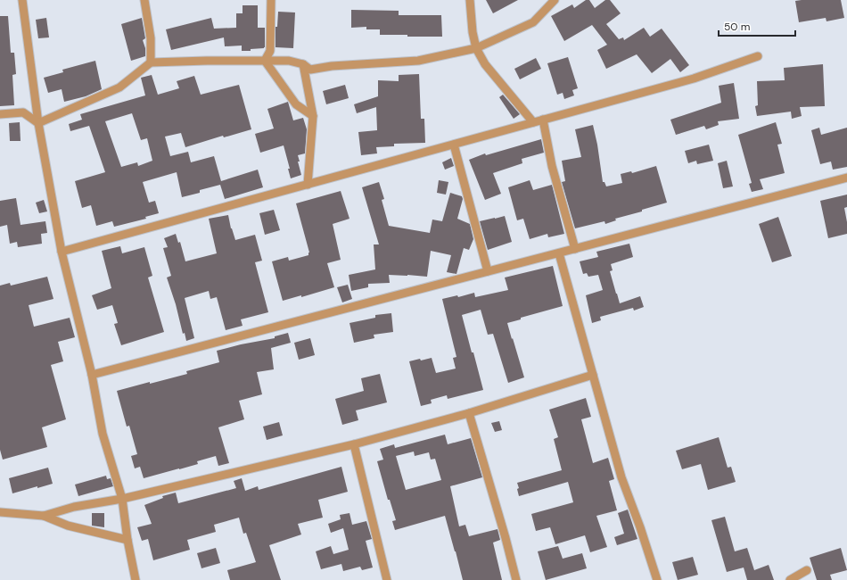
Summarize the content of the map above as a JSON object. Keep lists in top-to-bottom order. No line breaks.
{"scale_bar":"50 m"}
